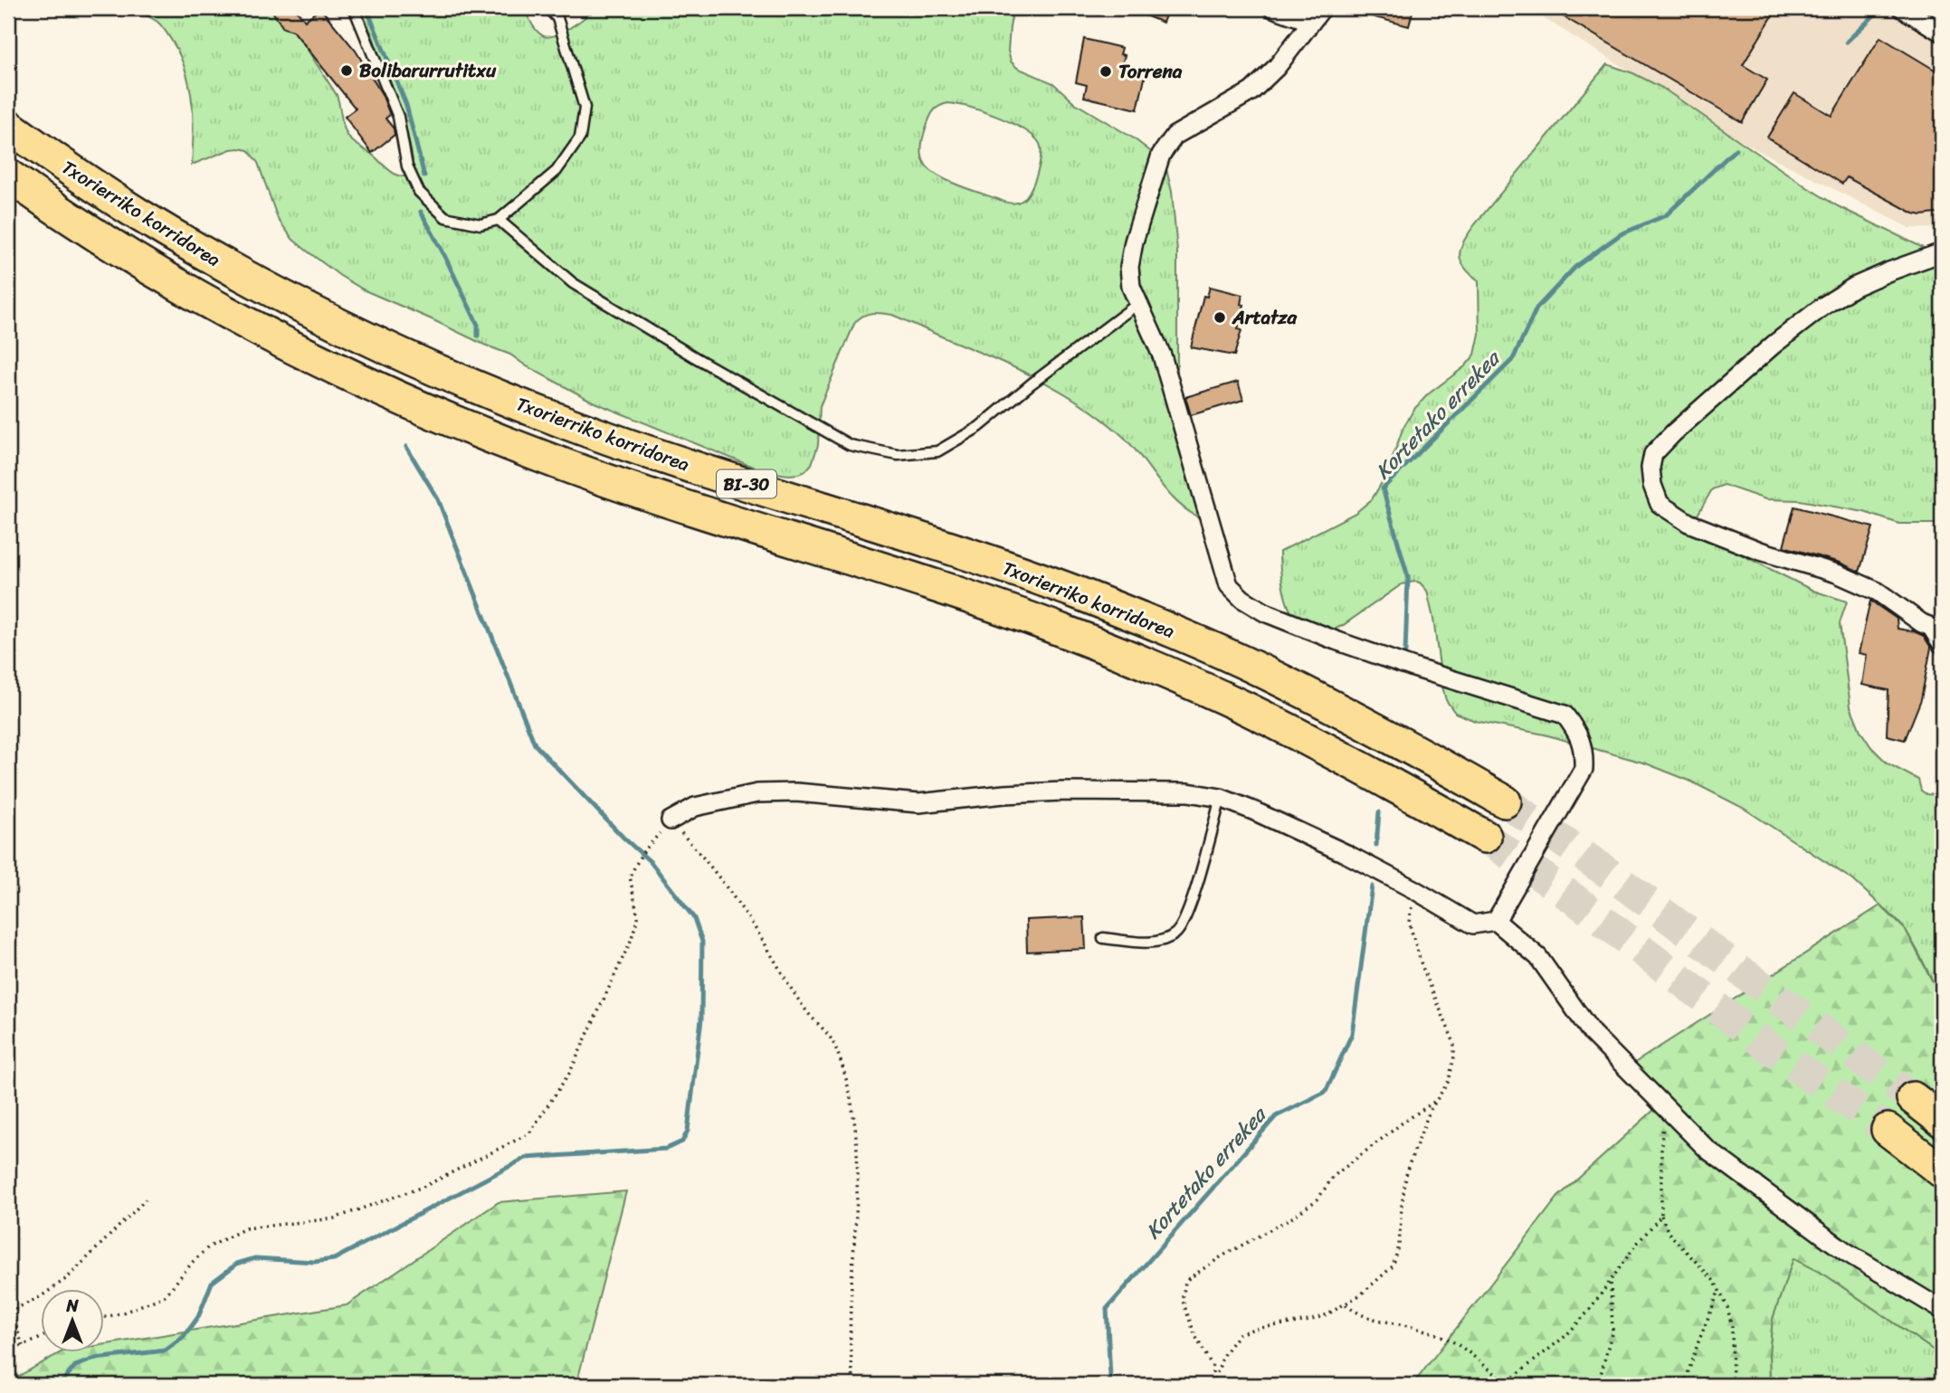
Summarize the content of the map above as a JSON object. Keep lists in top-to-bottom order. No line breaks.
{"streets":{"highway":["Txorierriko korridorea","BI-30"]},"water":["Kortetako errekea"],"places":["Bolibarurrutitxu","Torrena","Artatza"],"north":"top"}
